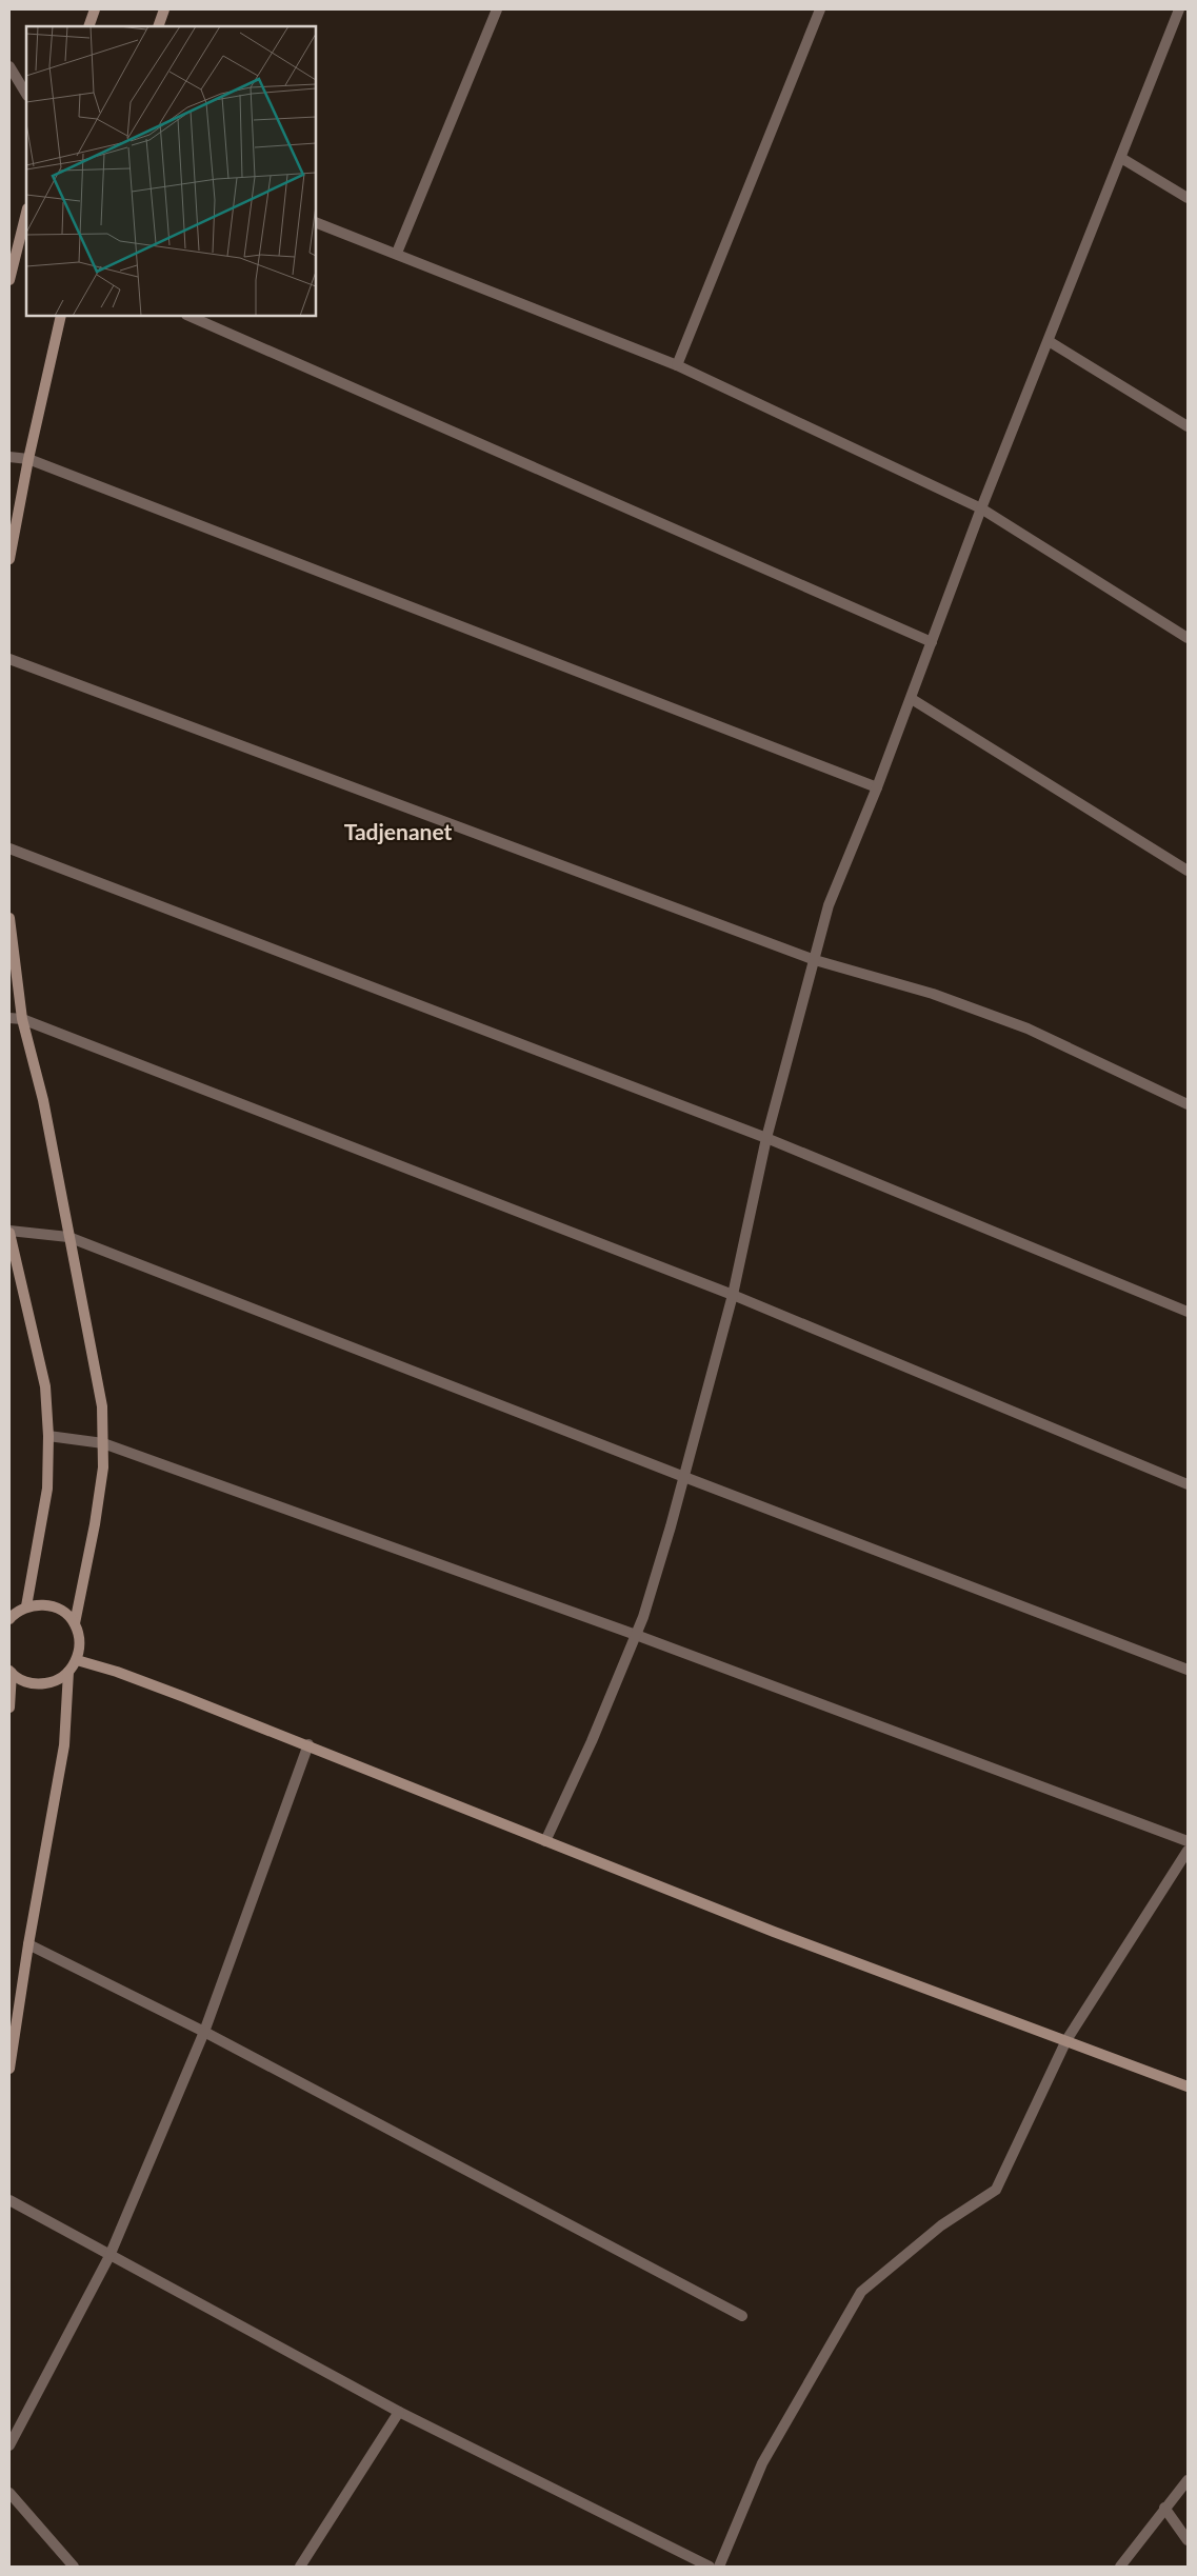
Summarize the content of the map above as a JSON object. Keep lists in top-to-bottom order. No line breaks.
{"districts":["Tadjenanet"]}
